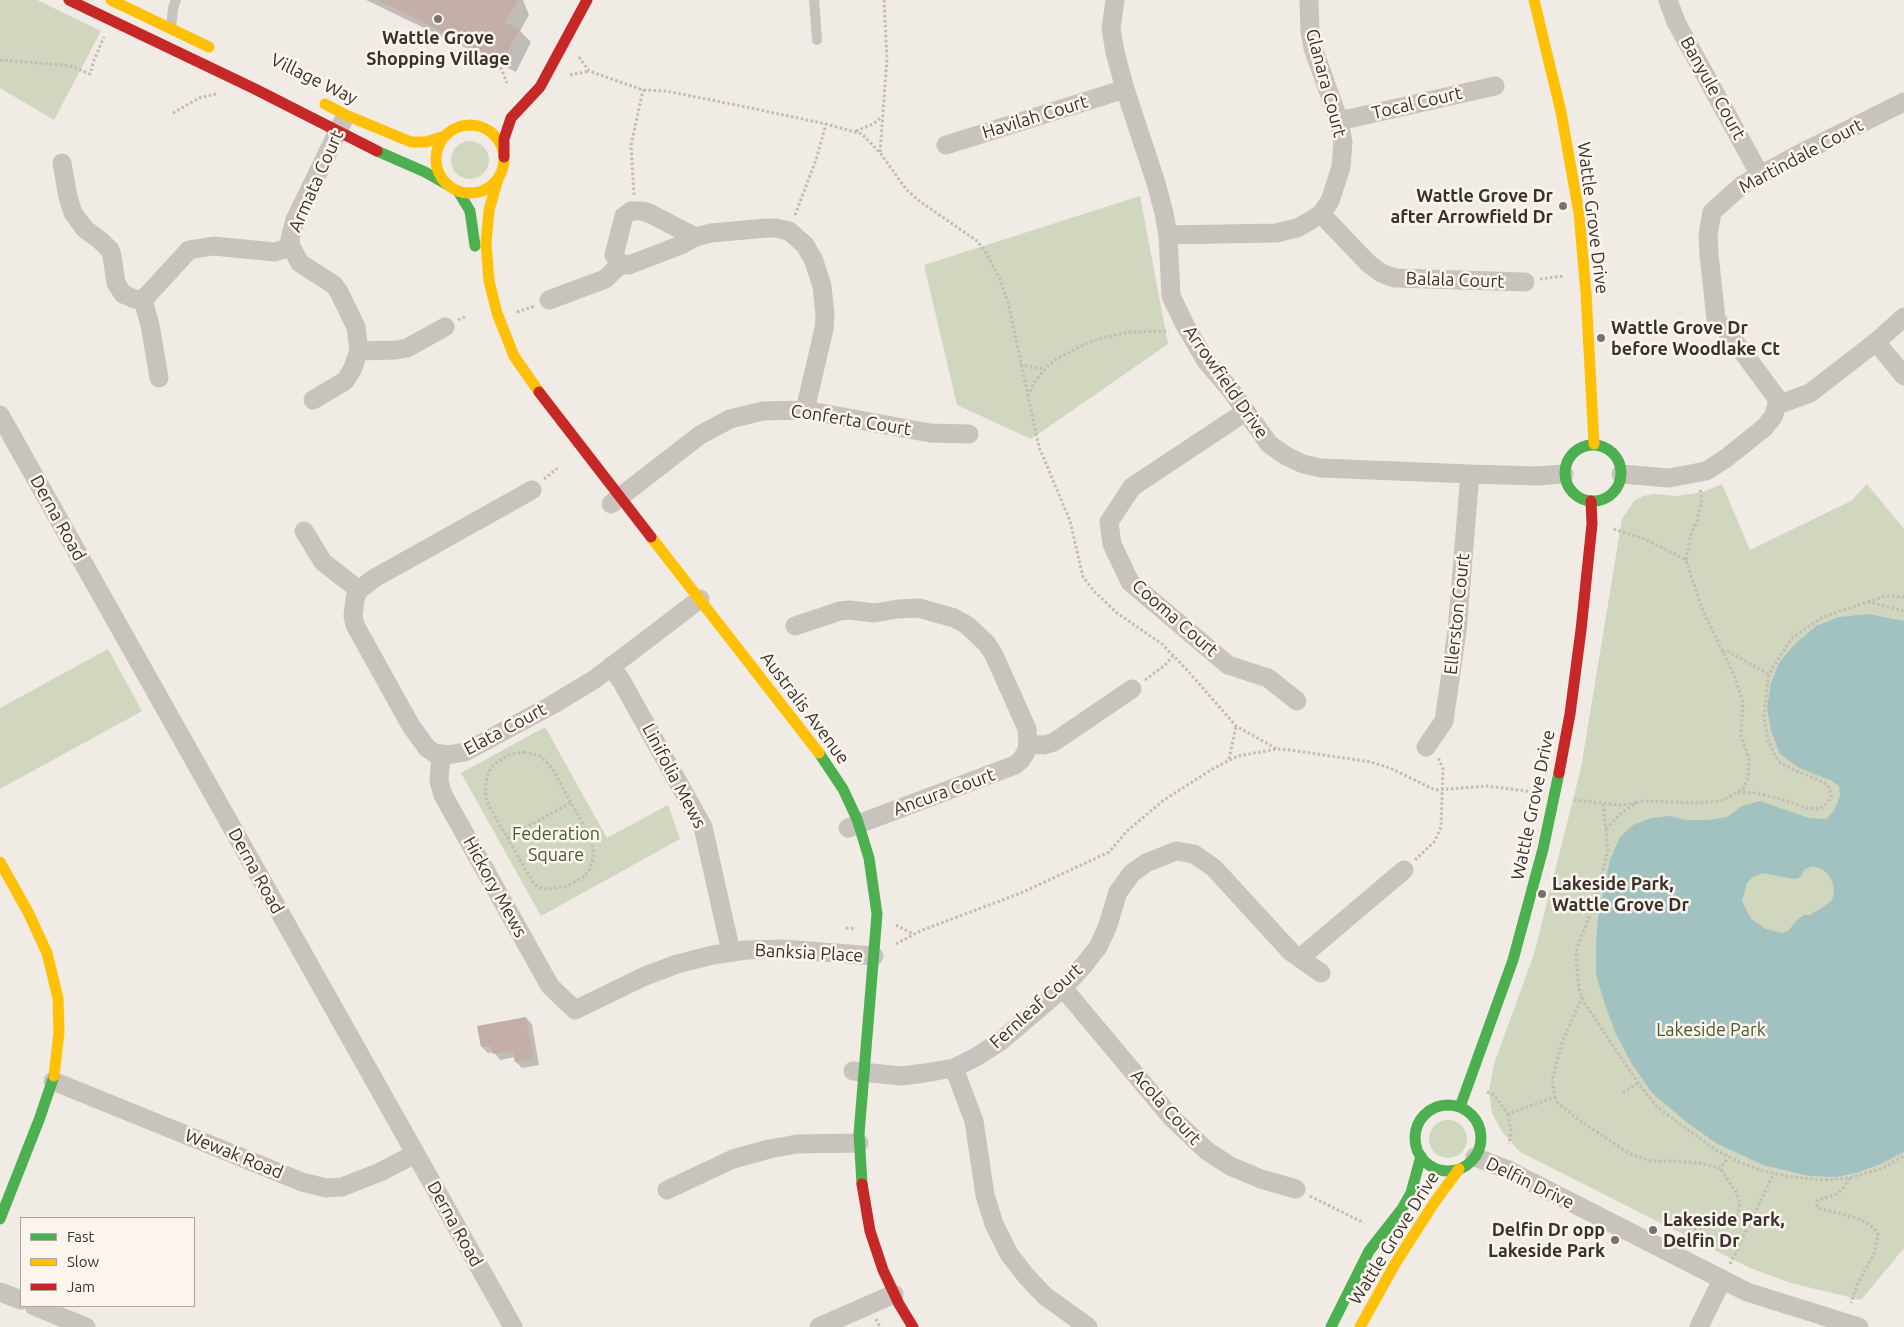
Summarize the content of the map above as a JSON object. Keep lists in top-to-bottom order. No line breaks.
{"streets":{"street":["Village Way","Glanara Court","Banyule Court","Tocal Court","Havilah Court","Martindale Court","Armata Court","Wattle Grove Drive","Balala Court","Arrowfield Drive","Conferta Court","Derna Road","Ellerston Court","Cooma Court","Australis Avenue","Elata Court","Linifolia Mews","Ancura Court","Hickory Mews","Banksia Place","Fernleaf Court","Acola Court","Wewak Road","Delfin Drive"]},"crossings":[["Village Way","Armata Court"],["Village Way","Australis Avenue"],["Glanara Court","Tocal Court"],["Glanara Court","Balala Court"],["Banyule Court","Martindale Court"],["Havilah Court","Arrowfield Drive"],["Wattle Grove Drive","Arrowfield Drive"],["Wattle Grove Drive","Delfin Drive"],["Arrowfield Drive","Ellerston Court"],["Arrowfield Drive","Cooma Court"],["Conferta Court","Australis Avenue"],["Derna Road","Wewak Road"],["Australis Avenue","Elata Court"],["Australis Avenue","Ancura Court"],["Australis Avenue","Banksia Place"],["Australis Avenue","Fernleaf Court"],["Elata Court","Linifolia Mews"],["Elata Court","Hickory Mews"],["Linifolia Mews","Banksia Place"],["Hickory Mews","Banksia Place"],["Fernleaf Court","Acola Court"]],"parks":["Federation Square","Lakeside Park"],"places":["Wattle Grove Shopping Village","Wattle Grove Dr after Arrowfield Dr","Wattle Grove Dr before Woodlake Ct","Lakeside Park, Wattle Grove Dr","Lakeside Park, Delfin Dr","Delfin Dr opp Lakeside Park"],"legend":["Fast","Slow","Jam"]}
